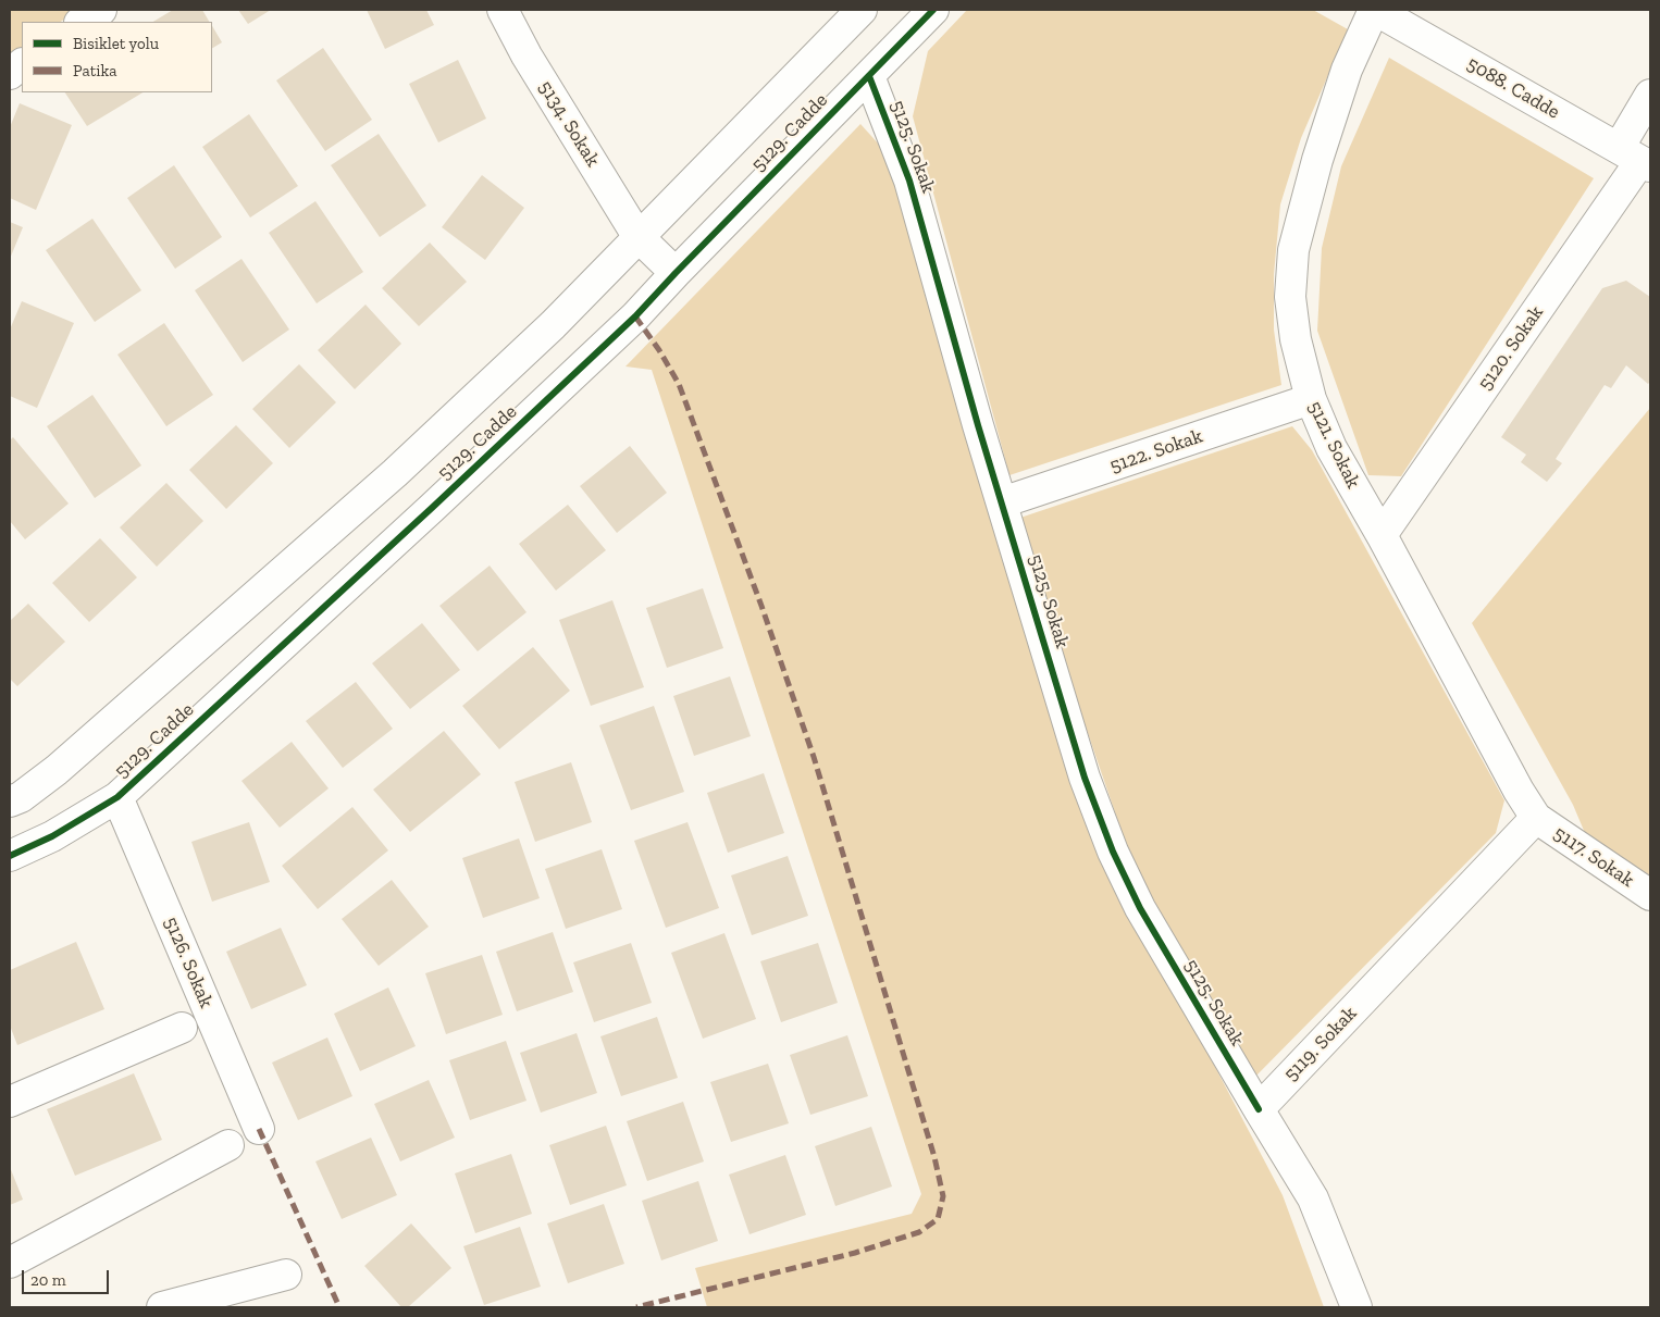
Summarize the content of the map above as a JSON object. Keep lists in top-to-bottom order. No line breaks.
{"streets":{"street":["5088. Cadde","5134. Sokak","5129. Cadde","5125. Sokak","5120. Sokak","5121. Sokak","5122. Sokak","5117. Sokak","5126. Sokak","5119. Sokak"]},"crossings":[["5088. Cadde","5120. Sokak"],["5088. Cadde","5121. Sokak"],["5134. Sokak","5129. Cadde"],["5129. Cadde","5125. Sokak"],["5129. Cadde","5126. Sokak"],["5125. Sokak","5122. Sokak"],["5125. Sokak","5119. Sokak"],["5120. Sokak","5121. Sokak"],["5121. Sokak","5122. Sokak"],["5121. Sokak","5117. Sokak"],["5121. Sokak","5119. Sokak"],["5117. Sokak","5119. Sokak"]],"legend":["Bisiklet yolu","Patika"],"scale_bar":"20 m"}
